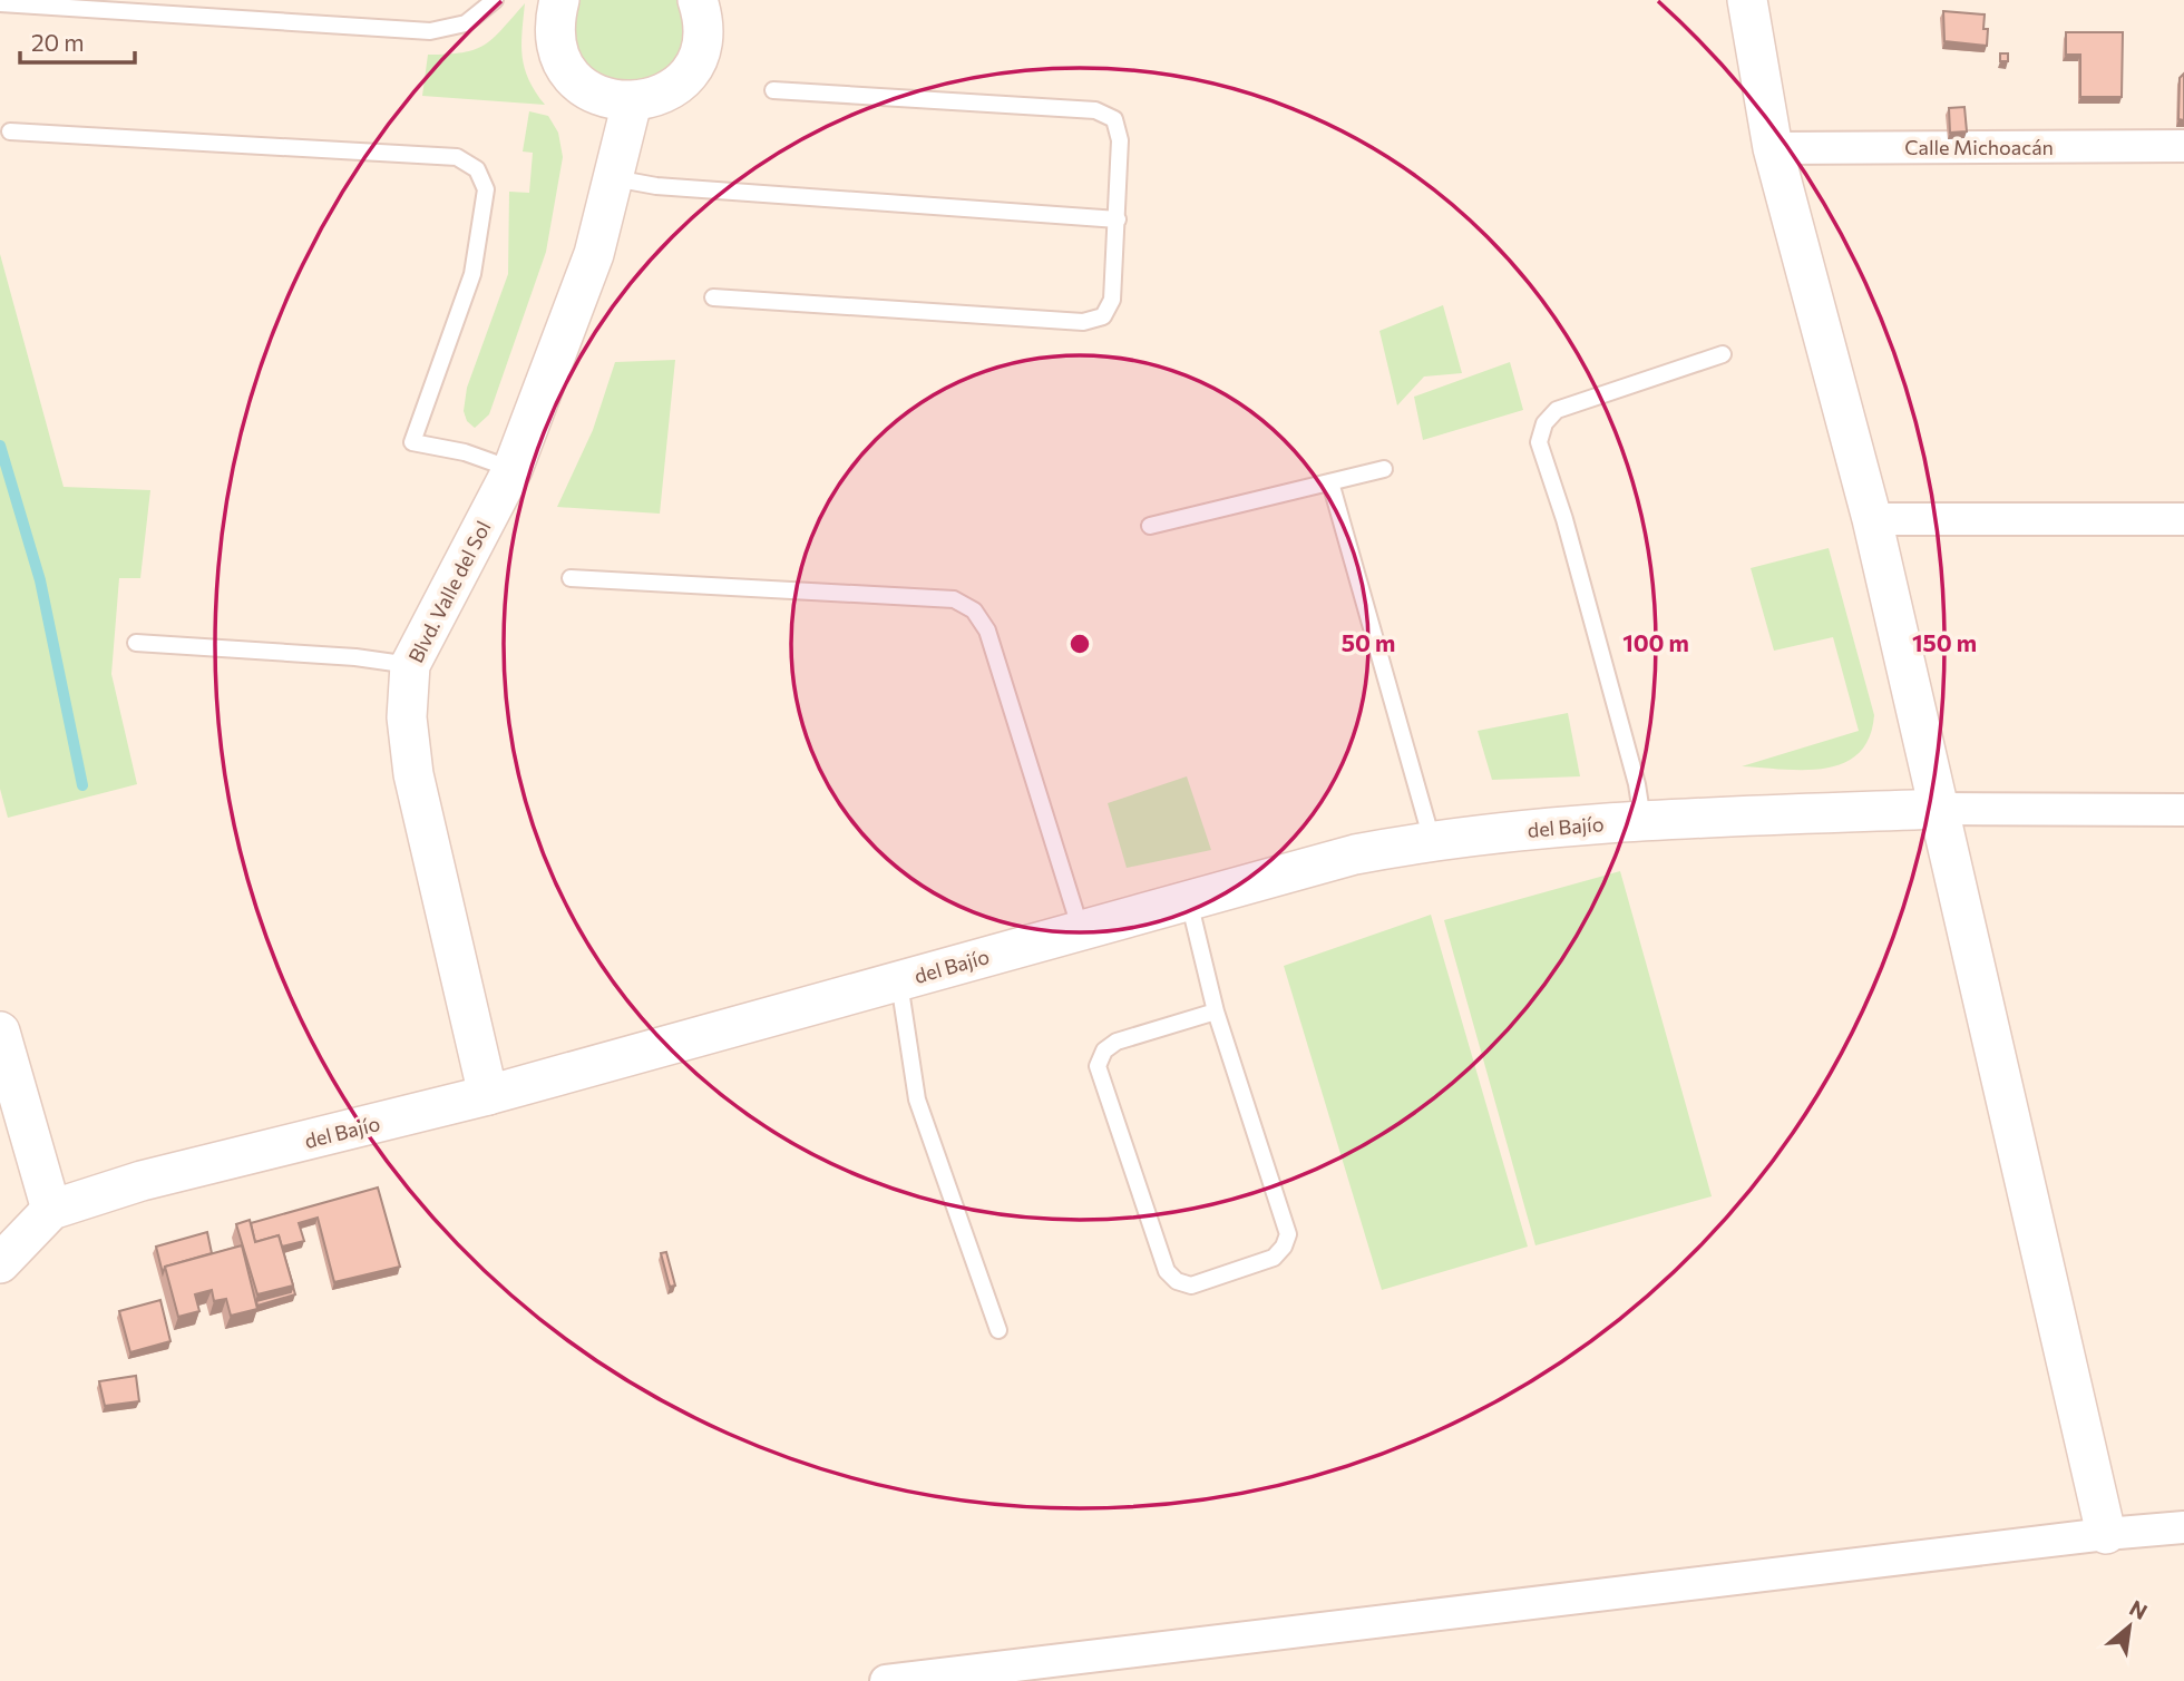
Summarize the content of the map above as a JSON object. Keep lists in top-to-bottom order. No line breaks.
{"streets":{"street":["Calle Michoacán","Blvd. Valle del Sol","del Bajío"]},"crossings":[["Blvd. Valle del Sol","del Bajío"]],"scale_bar":"20 m","north":"top right","rings":["50 m","100 m","150 m"]}
